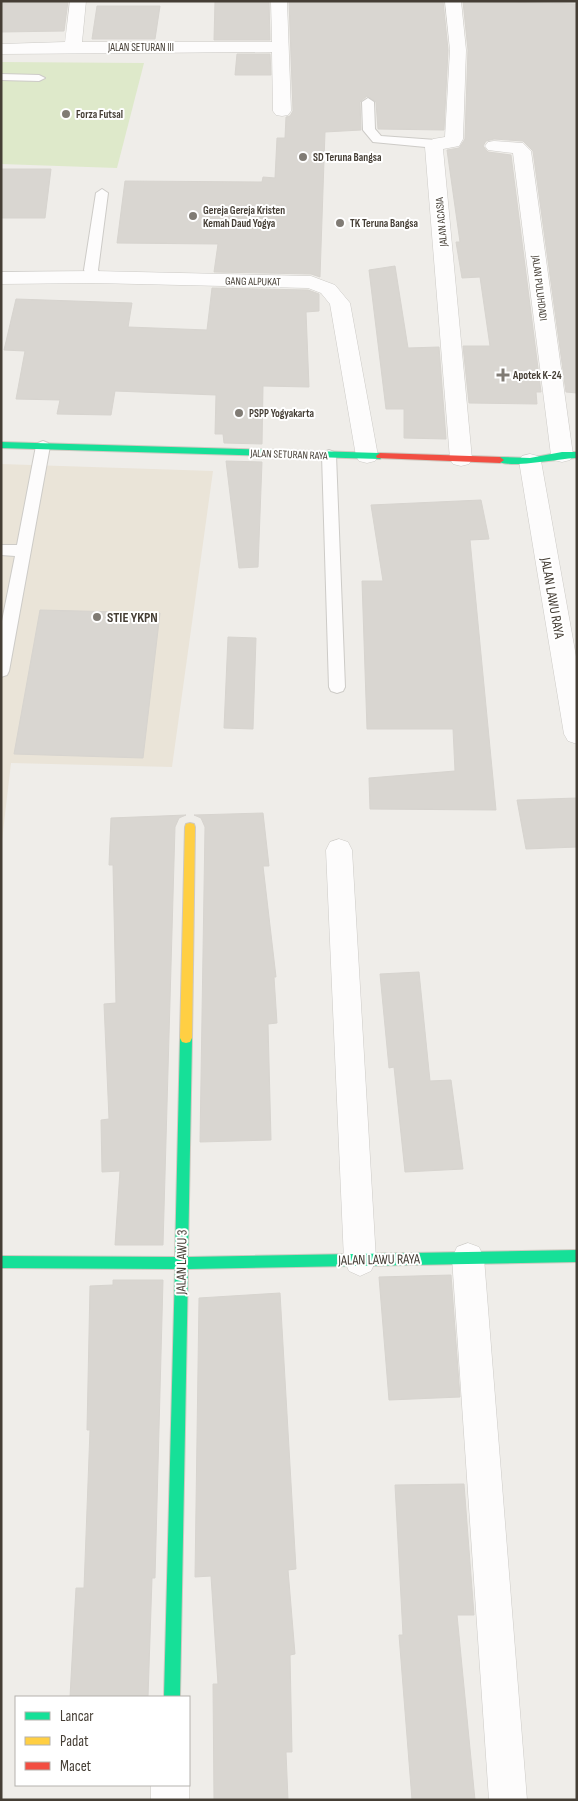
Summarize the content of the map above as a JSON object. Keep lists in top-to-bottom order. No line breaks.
{"streets":{"street":["JALAN SETURAN III","JALAN ACASIA","GANG ALPUKAT","JALAN PULUHDADI","JALAN SETURAN RAYA","JALAN LAWU RAYA","JALAN LAWU 3"]},"crossings":[["JALAN ACASIA","JALAN SETURAN RAYA"],["GANG ALPUKAT","JALAN SETURAN RAYA"],["JALAN PULUHDADI","JALAN SETURAN RAYA"],["JALAN SETURAN RAYA","JALAN LAWU RAYA"],["JALAN LAWU RAYA","JALAN LAWU 3"]],"places":{"other":["Forza Futsal","SD Teruna Bangsa","Gereja Gereja Kristen Kemah Daud Yogya","TK Teruna Bangsa","PSPP Yogyakarta","STIE YKPN"],"health":["Apotek K-24"]},"legend":["Lancar","Padat","Macet"]}
